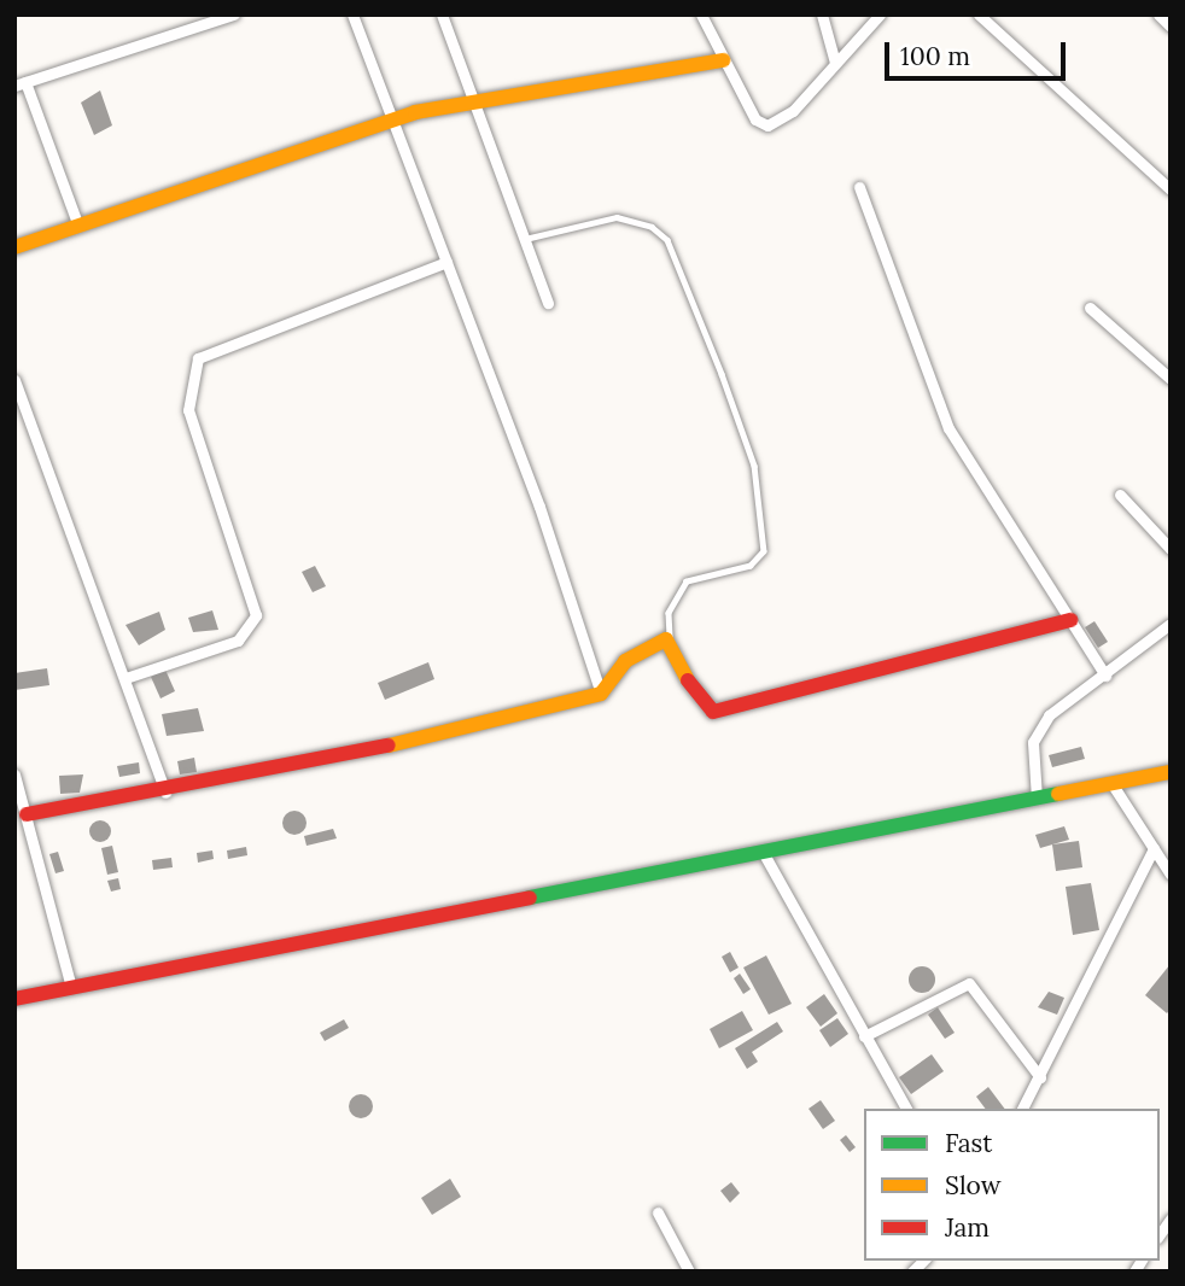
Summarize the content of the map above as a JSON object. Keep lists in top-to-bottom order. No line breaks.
{"legend":["Fast","Slow","Jam"],"scale_bar":"100 m"}
